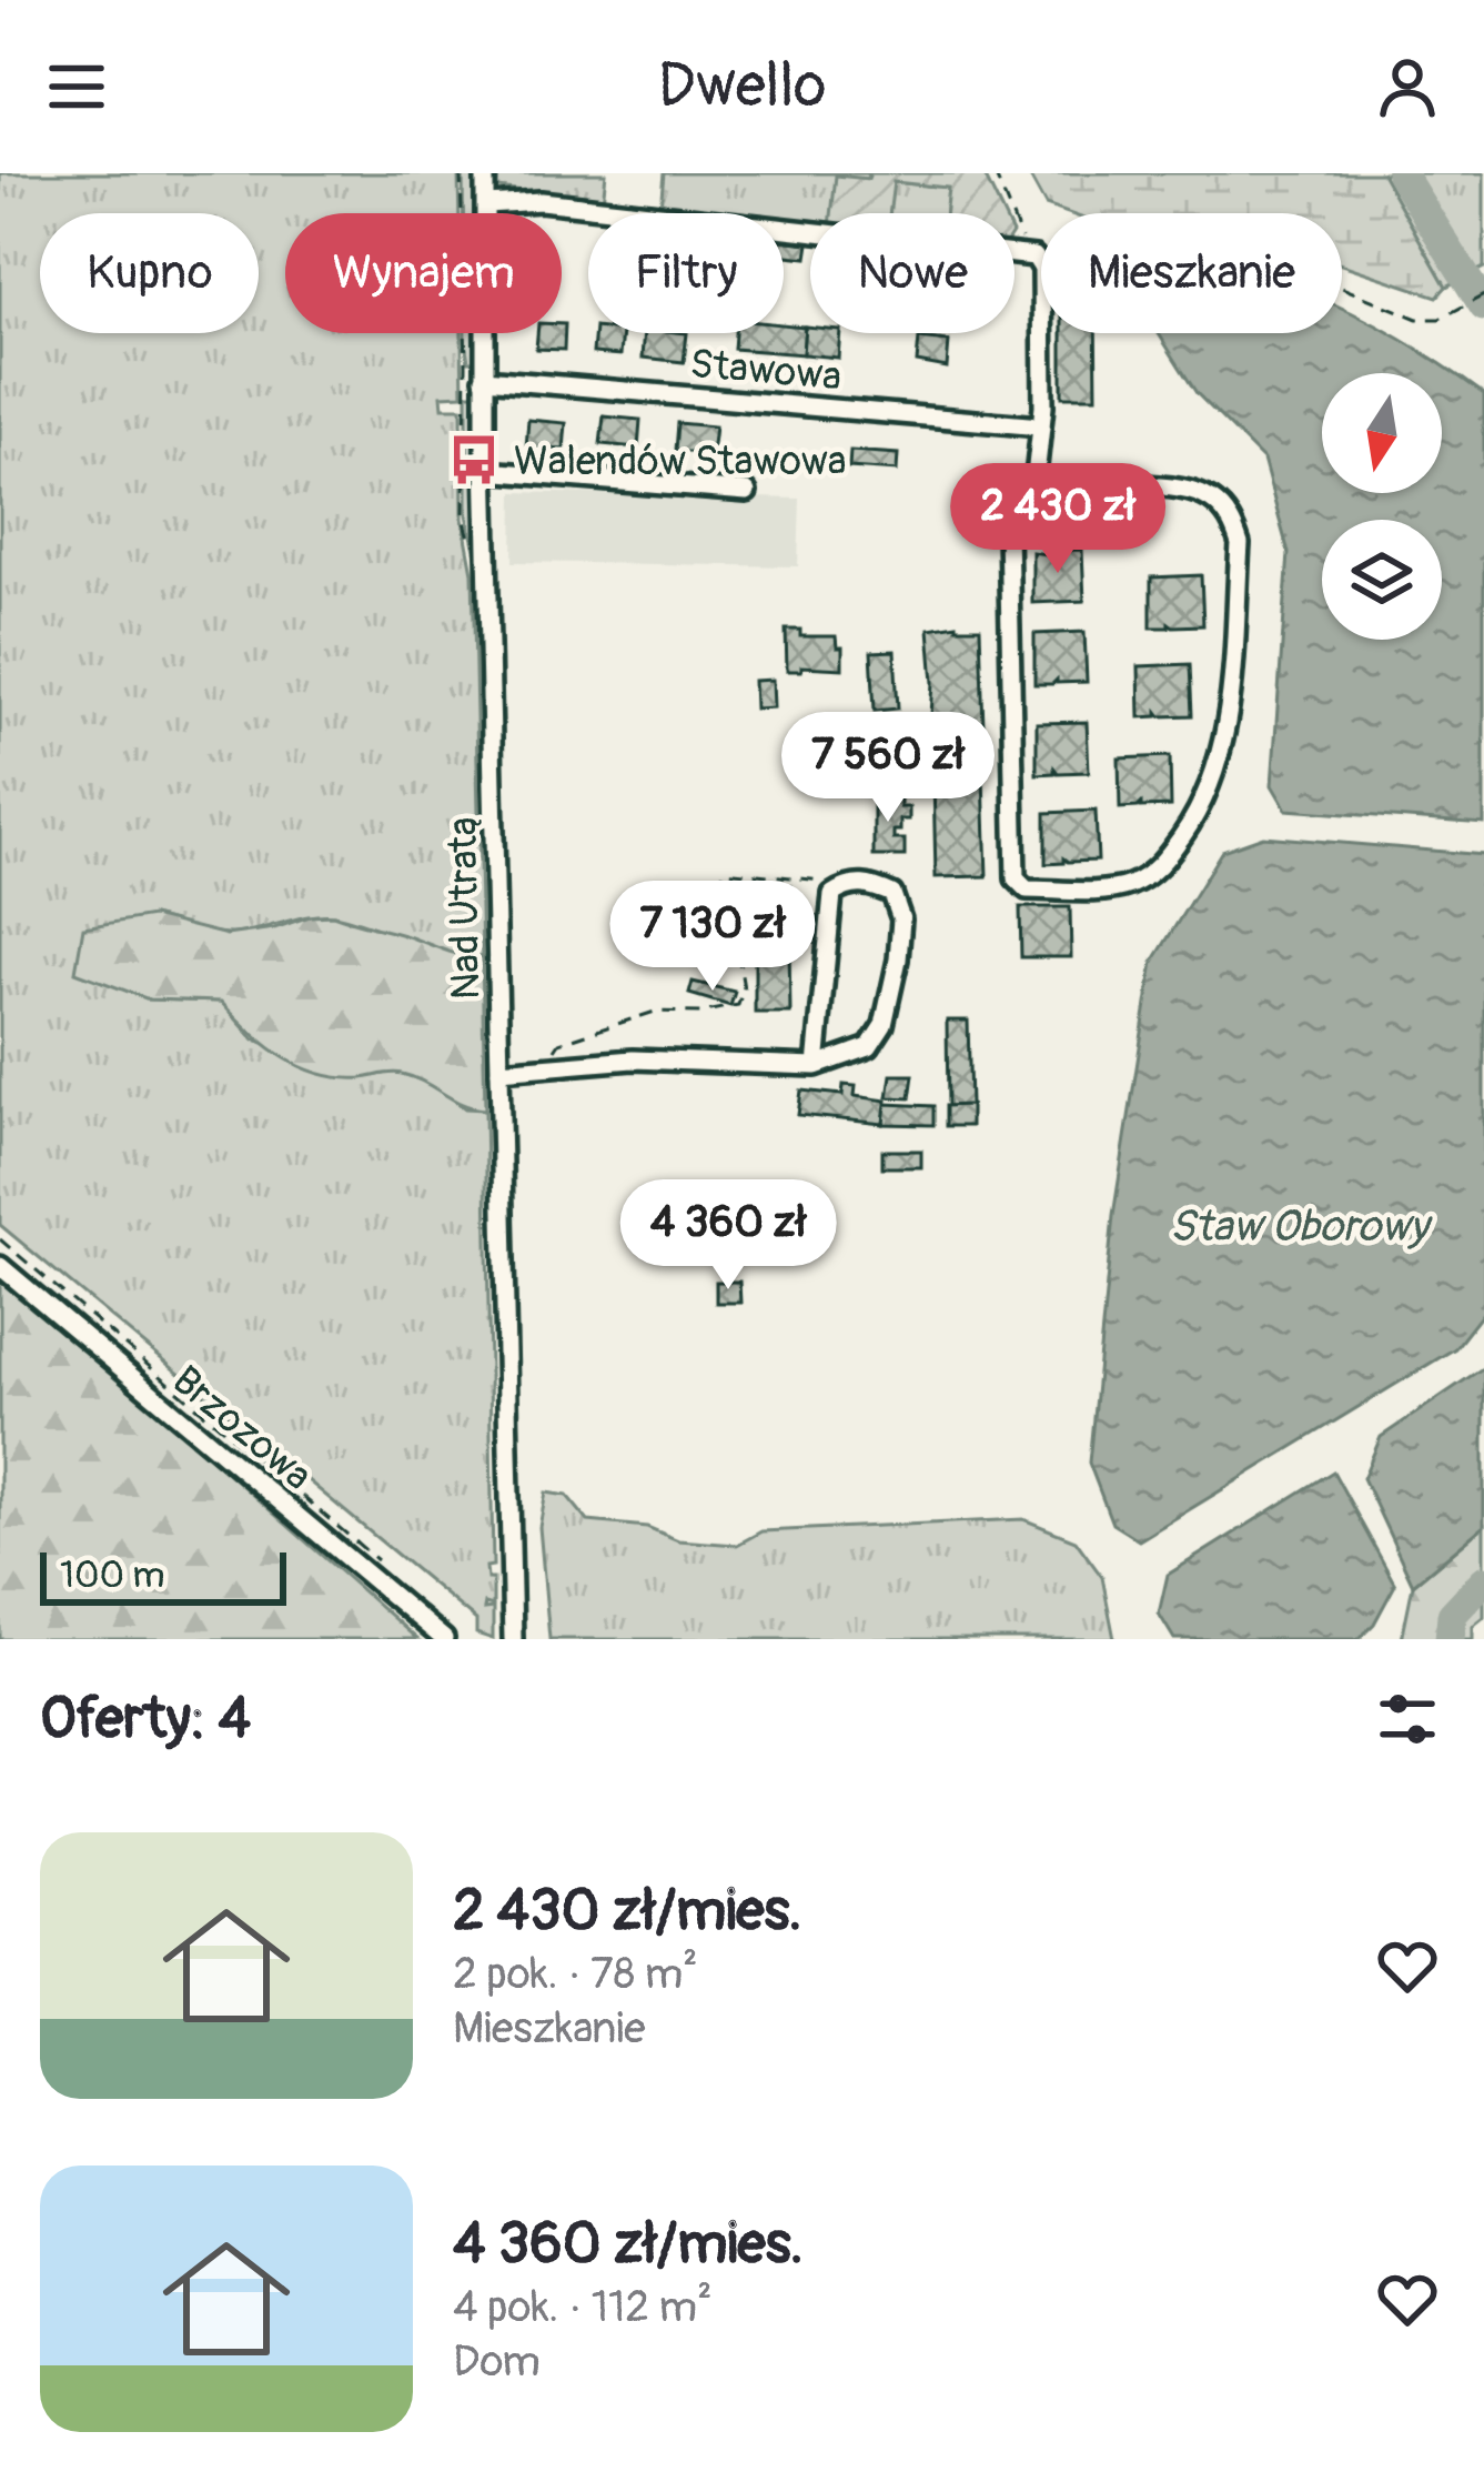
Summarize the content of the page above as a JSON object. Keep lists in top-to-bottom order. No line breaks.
{"streets":{"street":["Stawowa","Nad Utratą","Brzozowa"]},"crossings":[["Stawowa","Nad Utratą"]],"water":["Staw Oborowy"],"places":{"bus stop":["Walendów Stawowa"]},"scale_bar":"100 m","north":"bottom","page":{"header":"Dwello","chip":["Kupno","Wynajem","Filtry","Nowe","Mieszkanie"],"price":["2 430 zł","7 560 zł","7 130 zł","4 360 zł"],"scale":"100 m","heading":"Oferty: 4","list":[{"name":"2 430 zł/mies.","note":"2 pok. · 78 m² · Mieszkanie"},{"name":"4 360 zł/mies.","note":"4 pok. · 112 m² · Dom"}]}}
